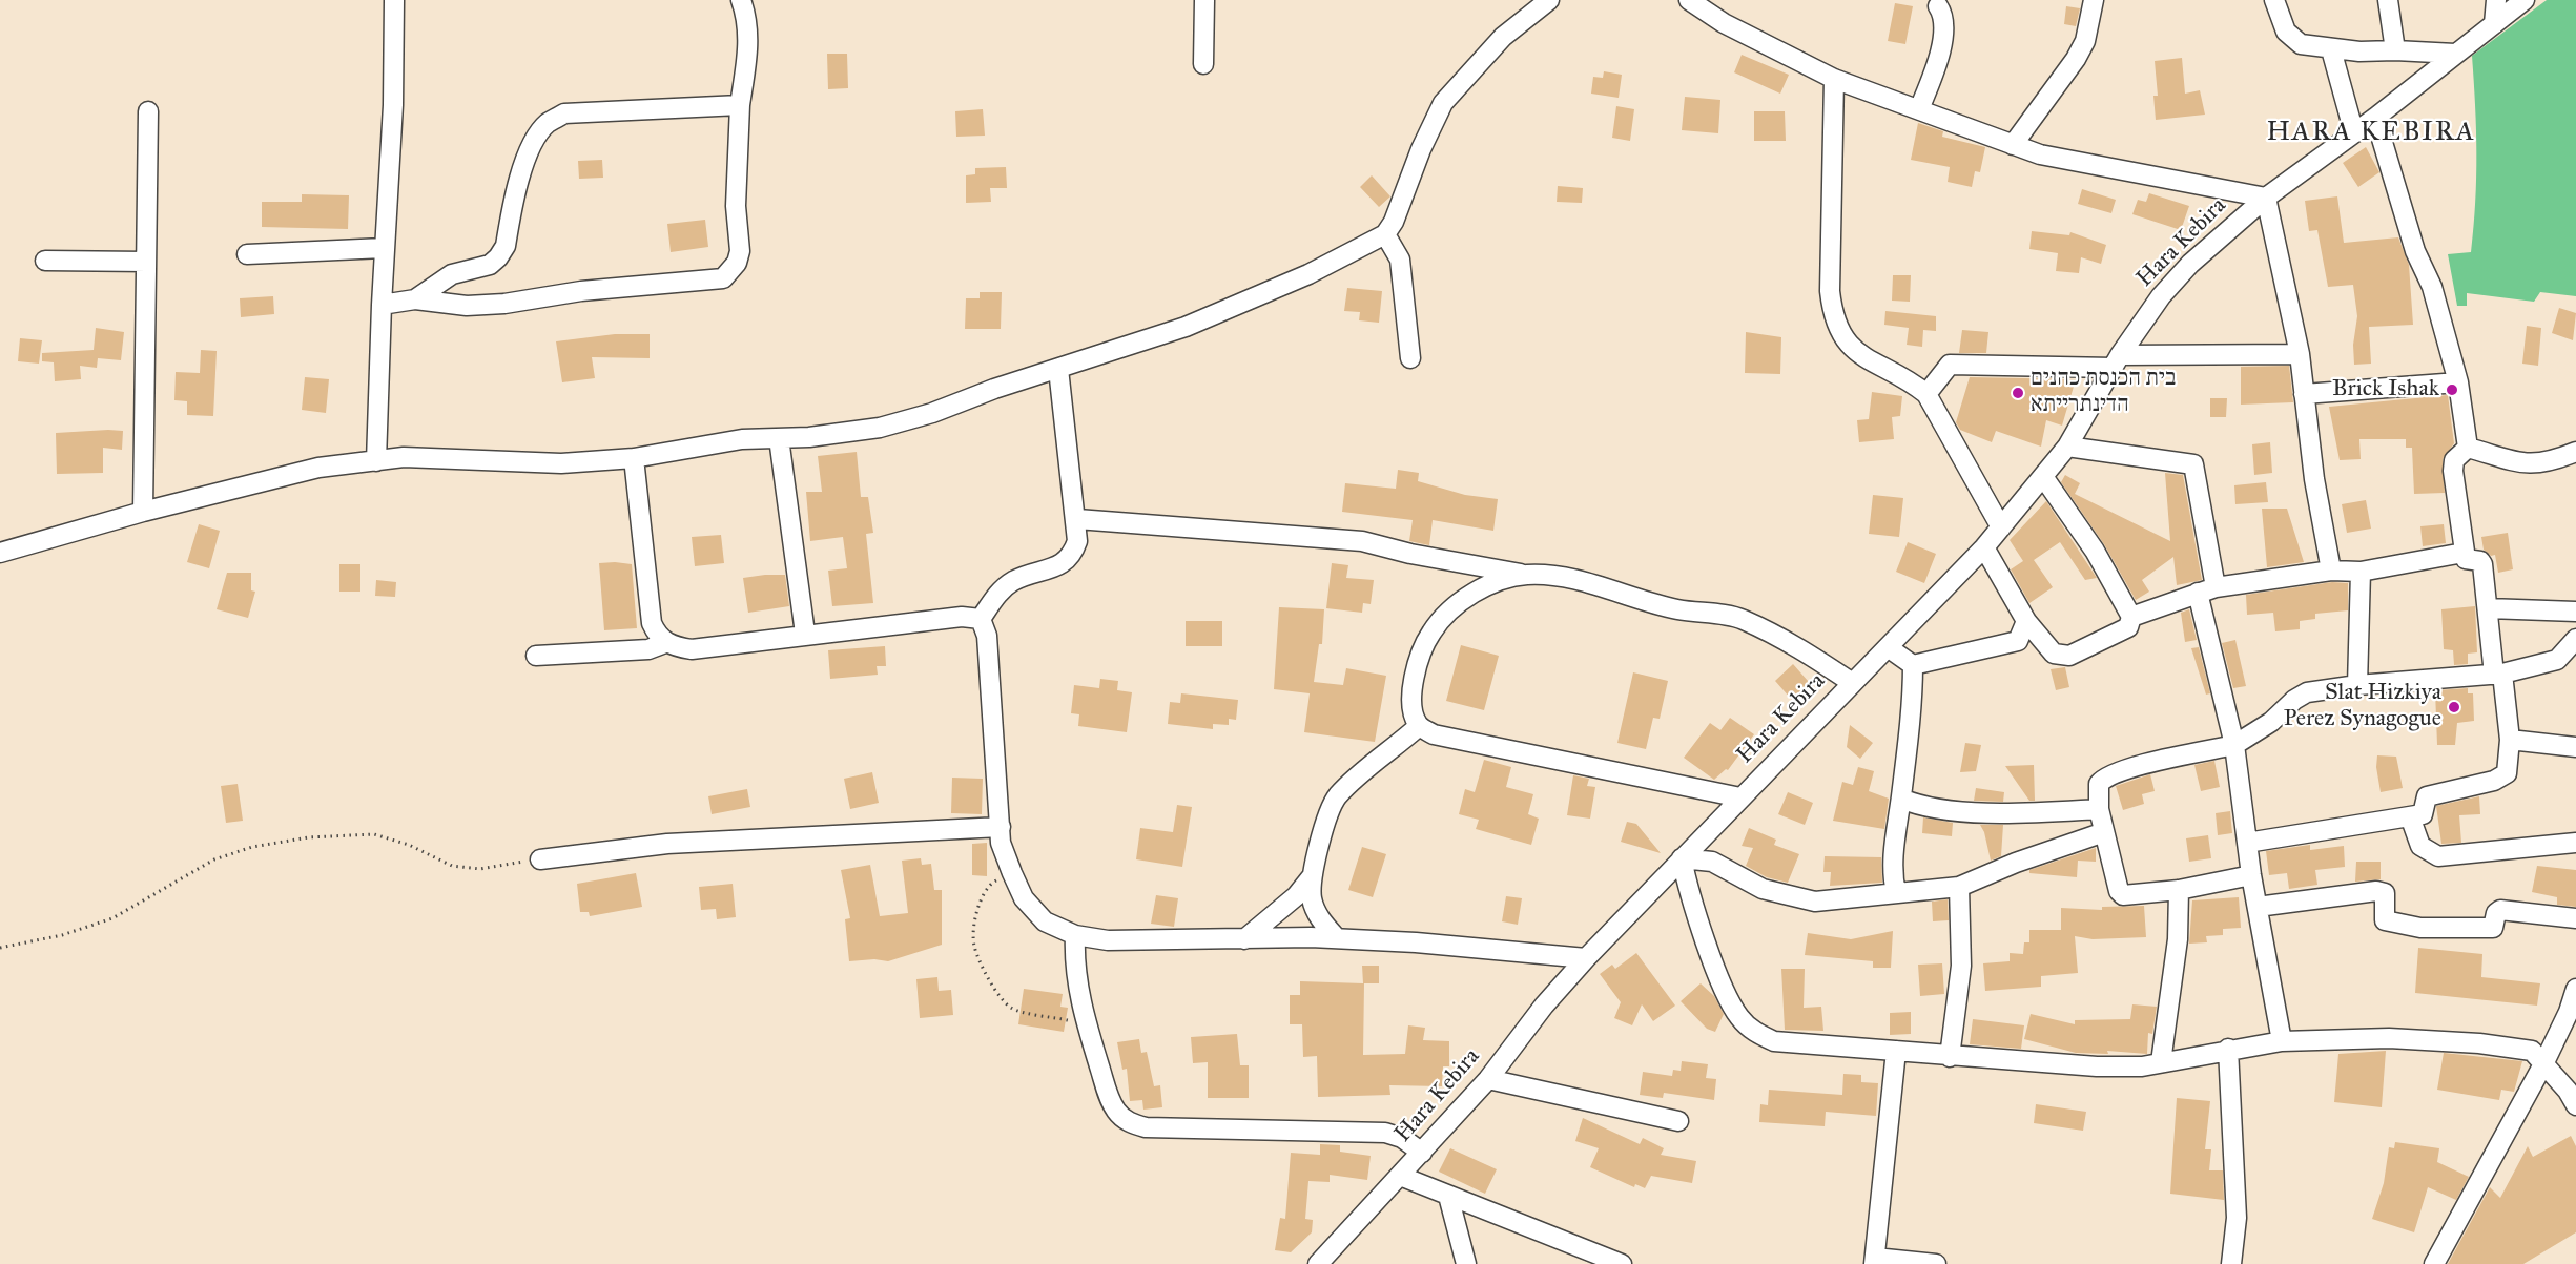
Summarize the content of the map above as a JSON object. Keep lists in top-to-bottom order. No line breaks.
{"streets":{"street":["Hara Kebira"]},"districts":["HARA KEBIRA"],"places":["Brick Ishak","בית הכנסת כהנים הדינתרייתא","Slat Hizkiya Perez Synagogue"]}
